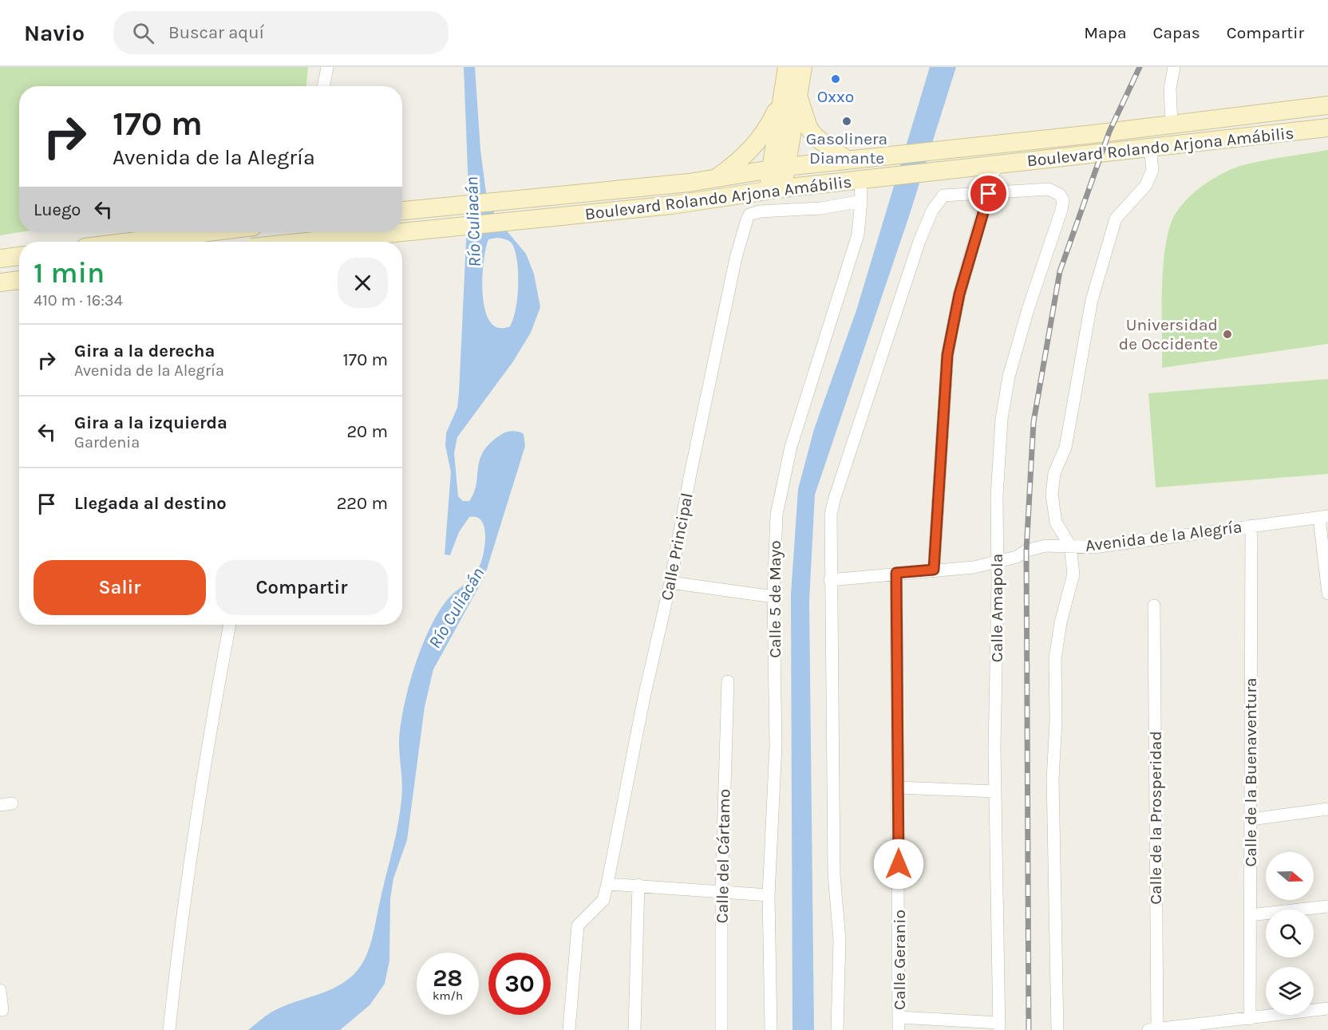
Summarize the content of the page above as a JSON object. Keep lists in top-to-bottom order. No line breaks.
{"streets":{"main road":["Boulevard Rolando Arjona Amábilis"],"street":["Avenida de la Alegría","Calle Principal","Calle 5 de Mayo","Calle Amapola","Calle de la Buenaventura","Calle de la Prosperidad","Calle del Cártamo","Calle Geranio"]},"crossings":[["Boulevard Rolando Arjona Amábilis","Calle 5 de Mayo"],["Avenida de la Alegría","Calle Amapola"],["Avenida de la Alegría","Calle de la Buenaventura"],["Avenida de la Alegría","Calle Geranio"],["Calle Principal","Calle 5 de Mayo"]],"water":["Río Culiacán"],"places":["Oxxo","Gasolinera Diamante","Universidad de Occidente"],"north":"right","page":{"header":"Navio","search":"Buscar aquí","nav":["Mapa","Capas","Compartir"],"turn":["170 m","Avenida de la Alegría"],"then":"Luego","heading":["1 min","410 m · 16:34"],"list":[{"name":"Gira a la derecha","note":"Avenida de la Alegría","value":"170 m"},{"name":"Gira a la izquierda","note":"Gardenia","value":"20 m"},{"name":"Llegada al destino","value":"220 m"}],"buttons":["Salir","Compartir"],"speed":"28 km/h","limit":"30"}}
